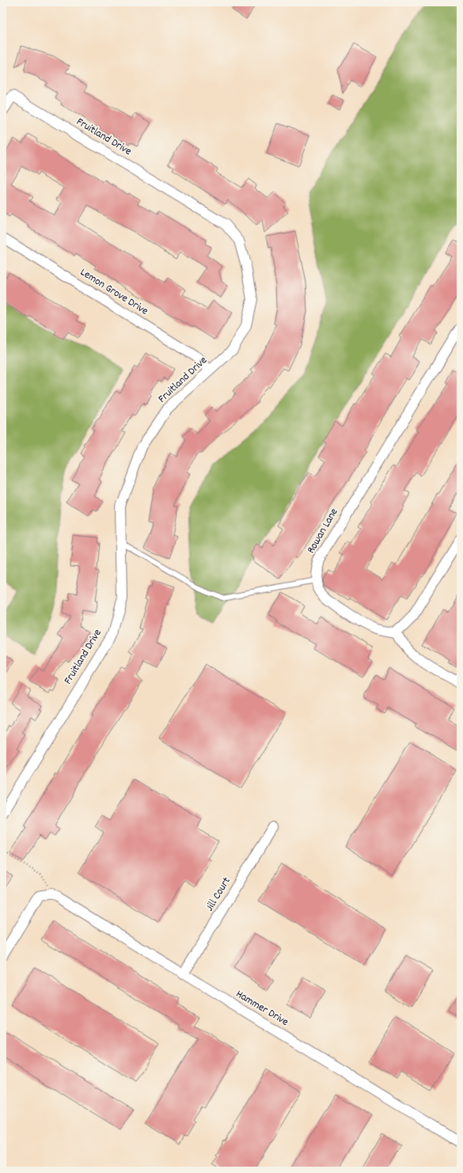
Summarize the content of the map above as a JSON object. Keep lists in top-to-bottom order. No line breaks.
{"streets":{"street":["Fruitland Drive","Lemon Grove Drive","Rowan Lane","Jill Court","Hammer Drive"]},"crossings":[["Fruitland Drive","Lemon Grove Drive"],["Jill Court","Hammer Drive"]]}
